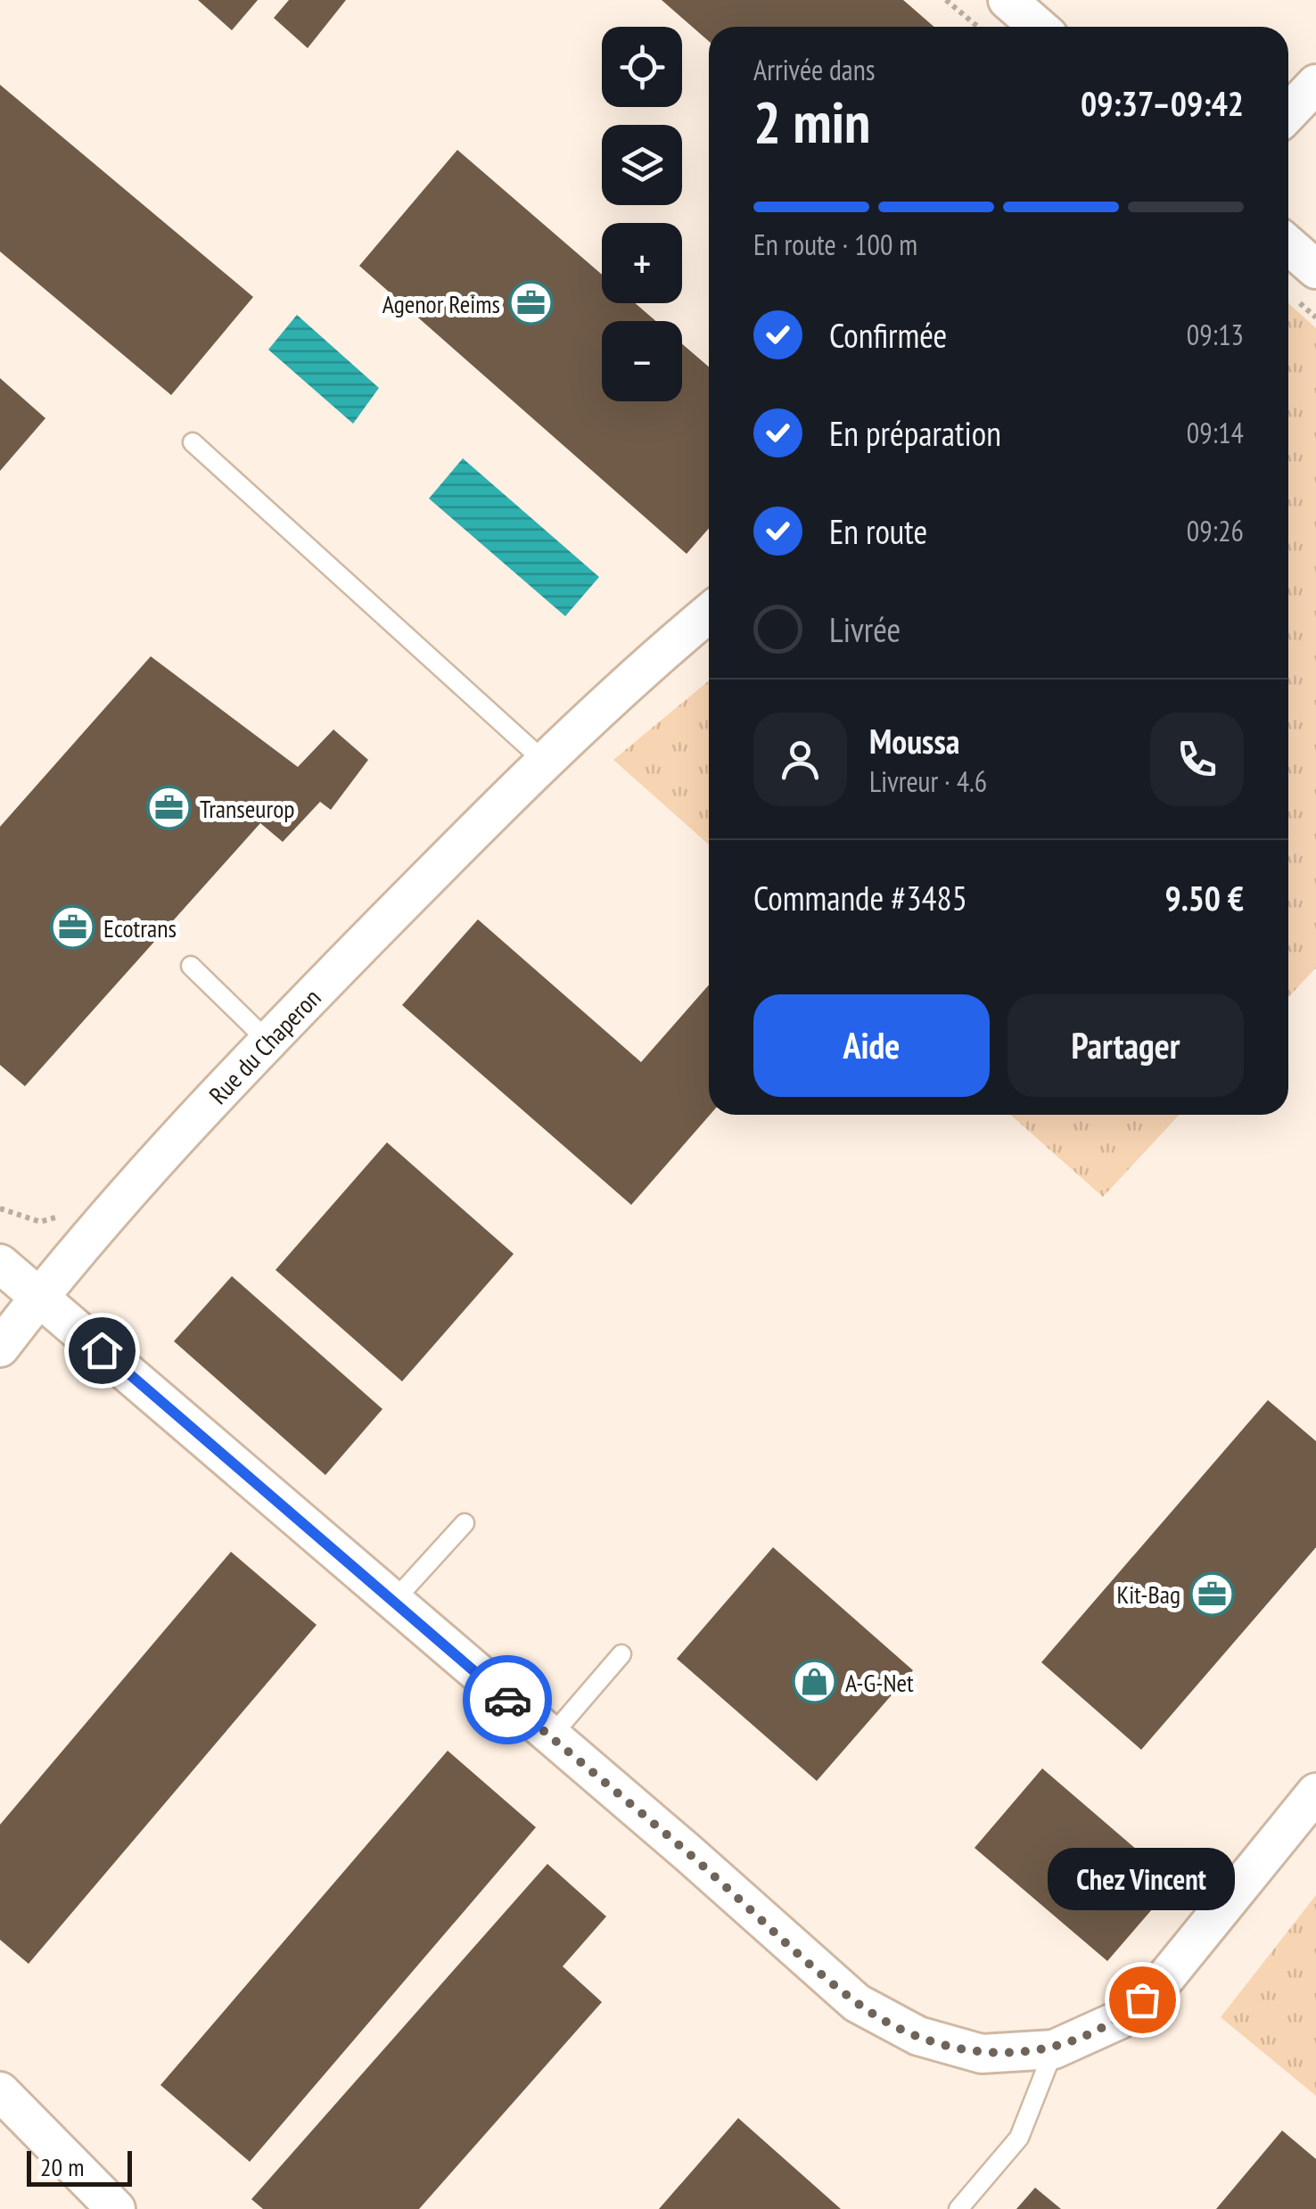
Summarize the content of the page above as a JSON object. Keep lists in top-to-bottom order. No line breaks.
{"streets":{"street":["Rue du Chaperon"]},"places":{"office":["Agenor Reims","Transeurop","Ecotrans","Kit-Bag"],"shop":["A-G-Net"],"other":["Chez Vincent"]},"scale_bar":"20 m","page":{"map_buttons":["+","−"],"heading":["2 min","Arrivée dans","09:37–09:42"],"panel":["Moussa","Livreur · 4.6","Commande #3485","9.50 €"],"bar":"En route · 100 m","list":[["Confirmée","09:13"],["En préparation","09:14"],["En route","09:26"],"Livrée"],"buttons":["Aide","Partager"],"bubble":"Chez Vincent","scale":"20 m"}}
